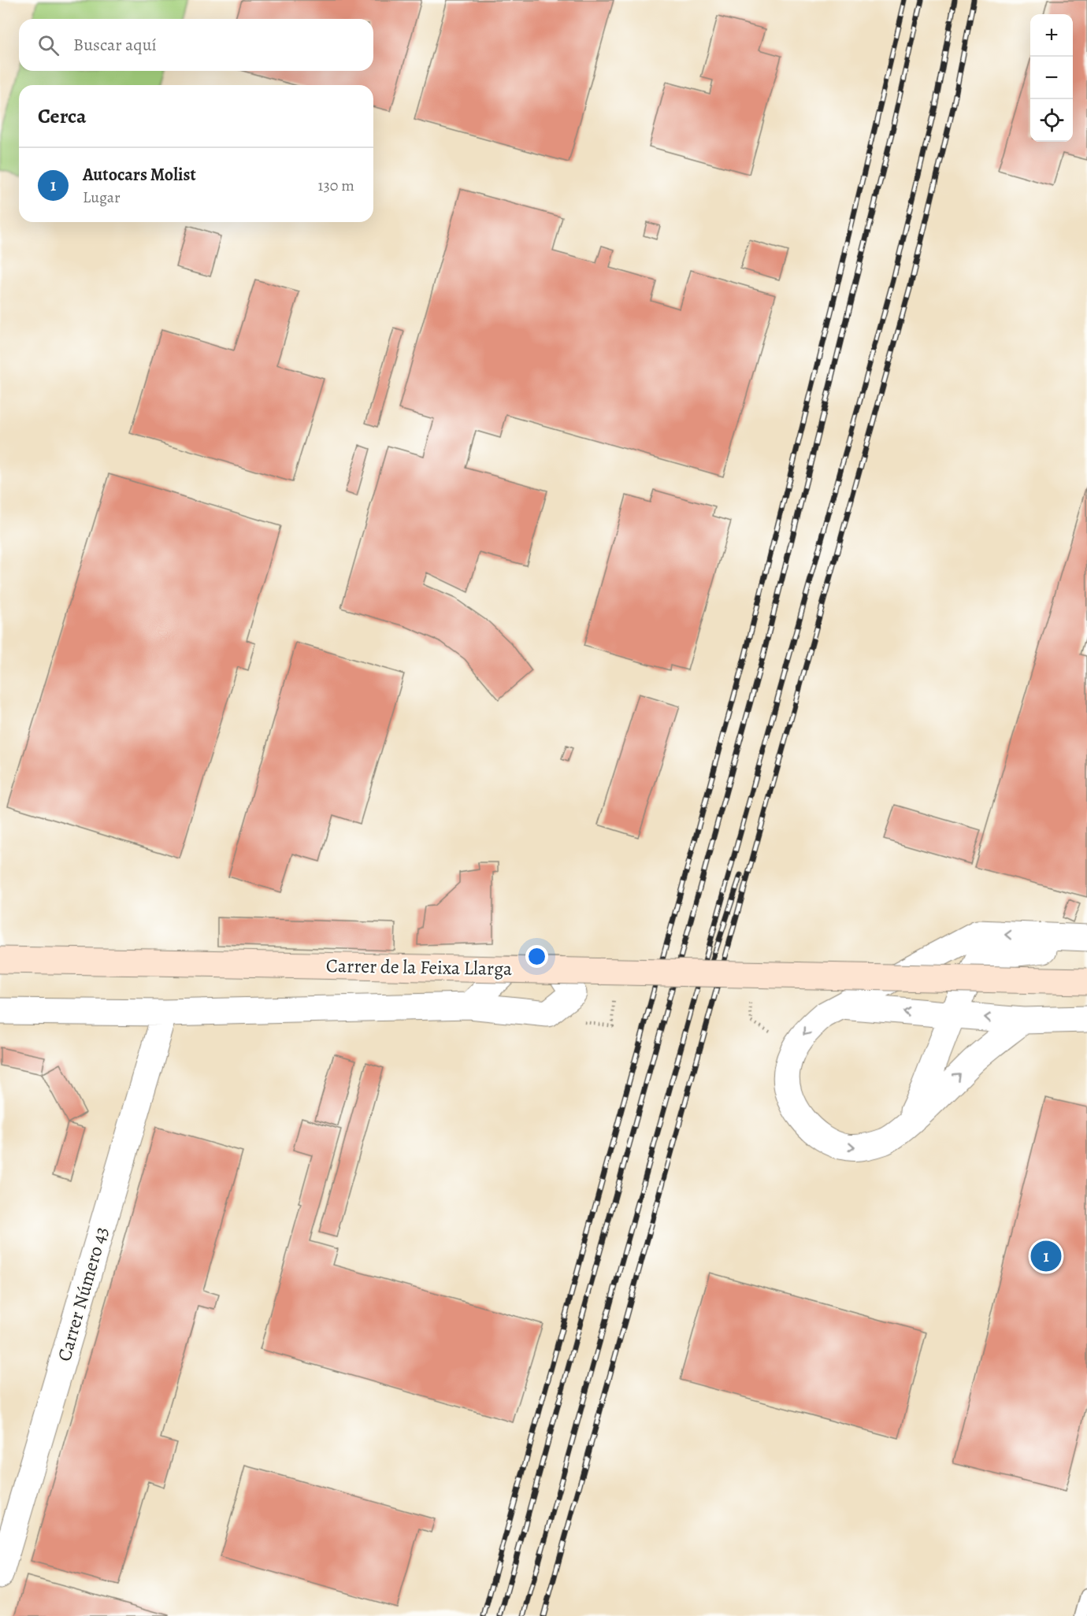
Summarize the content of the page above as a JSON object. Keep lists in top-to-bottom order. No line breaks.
{"streets":{"main road":["Carrer de la Feixa Llarga"],"street":["Carrer Número 43"]},"crossings":[["Carrer de la Feixa Llarga","Carrer Número 43"]],"page":{"map_buttons":["+","−"],"search":"Buscar aquí","heading":"Cerca","list":[{"mark":"1","name":"Autocars Molist","note":"Lugar","value":"130 m"}],"pins":"1"}}
